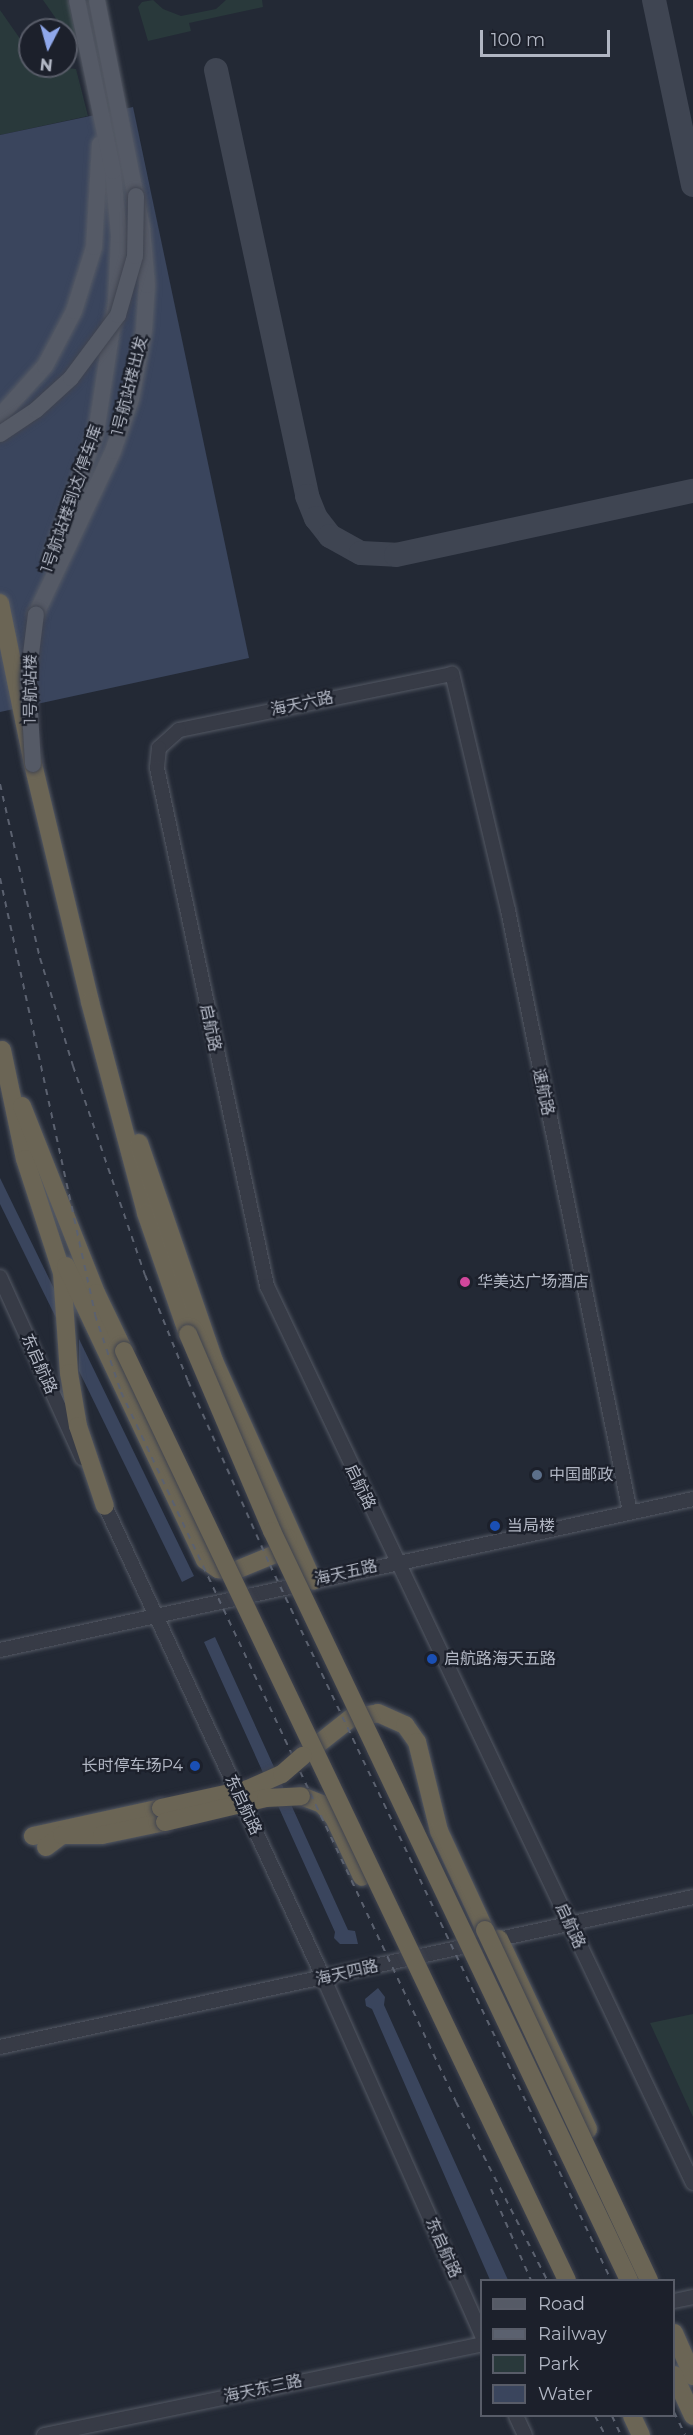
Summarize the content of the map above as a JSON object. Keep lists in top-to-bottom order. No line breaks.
{"streets":{"main road":["1号航站楼出发","1号航站楼到达/停车库","1号航站楼"],"street":["海天六路","启航路","速航路","东启航路","海天五路","海天四路","海天东三路"]},"crossings":[["1号航站楼出发","1号航站楼到达/停车库"],["1号航站楼出发","1号航站楼"],["1号航站楼到达/停车库","1号航站楼"],["海天六路","启航路"],["海天六路","速航路"],["启航路","海天五路"],["启航路","海天四路"],["速航路","海天五路"],["东启航路","海天五路"],["东启航路","海天四路"]],"places":["华美达广场酒店","中国邮政","当局楼","启航路海天五路","长时停车场P4"],"legend":["Road","Railway","Park","Water"],"scale_bar":"100 m","north":"bottom"}
